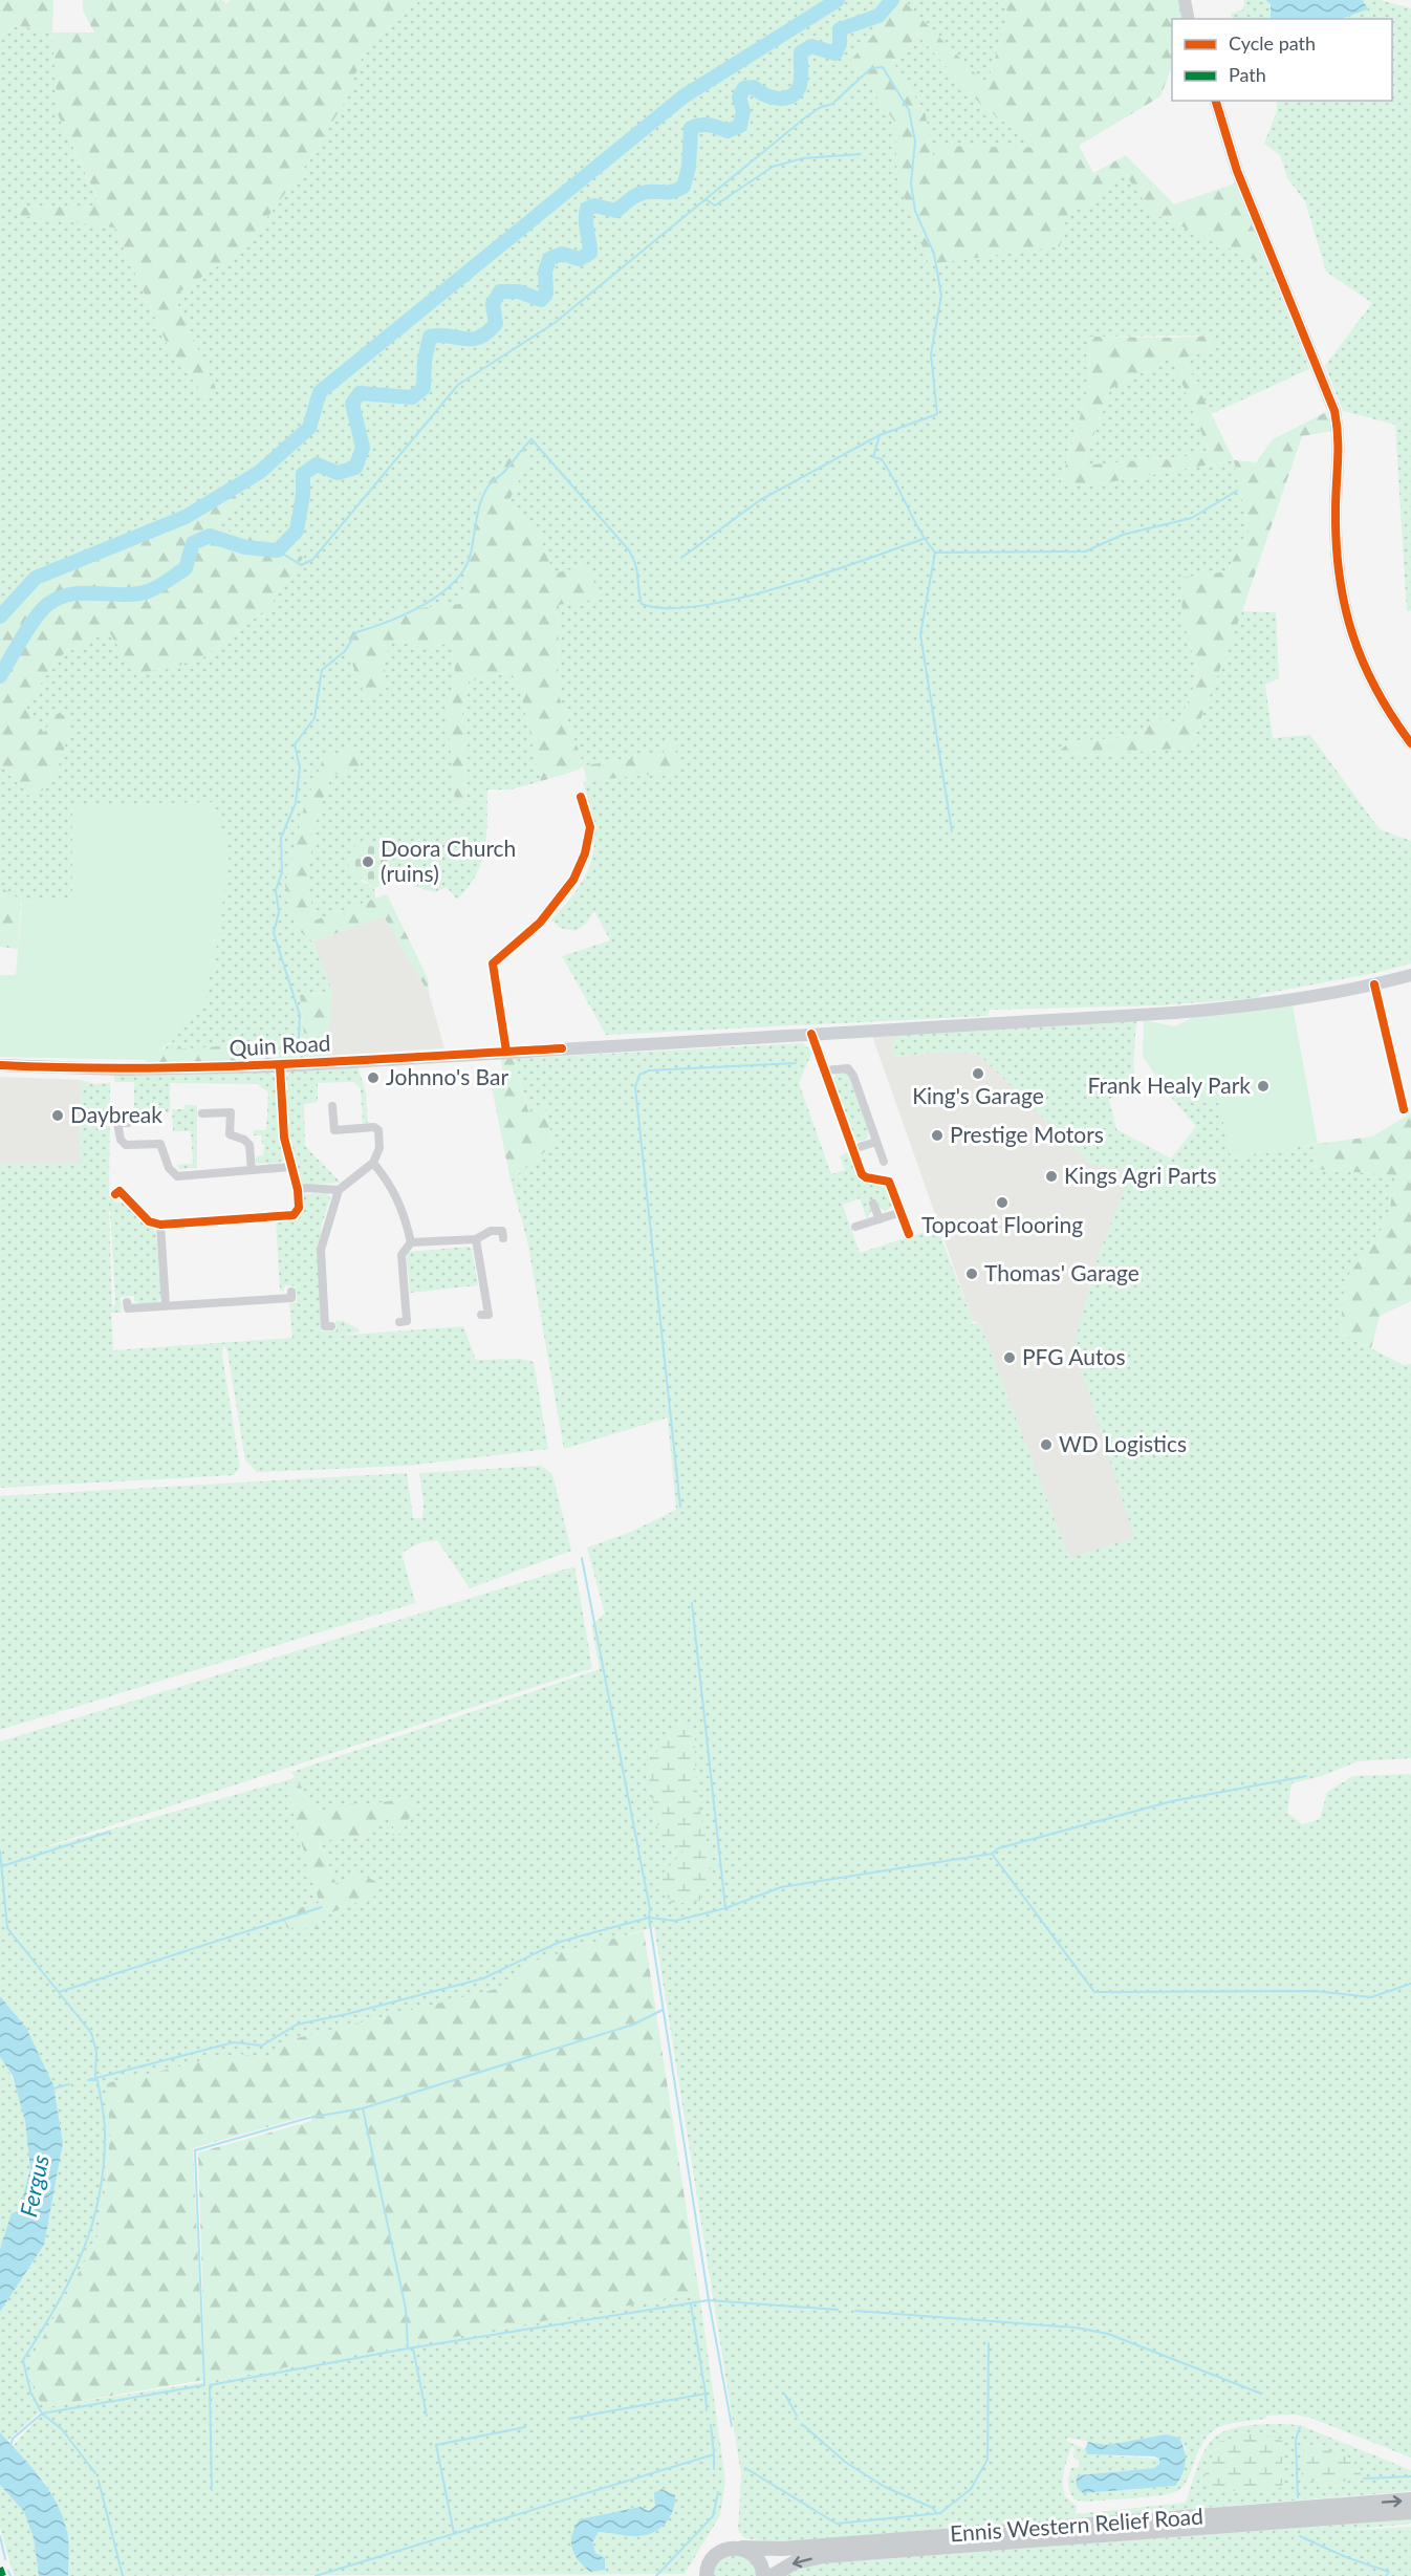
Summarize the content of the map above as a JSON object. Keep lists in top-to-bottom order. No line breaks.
{"streets":{"main road":["Quin Road","Ennis Western Relief Road"]},"water":["Fergus"],"places":["Doora Church (ruins)","King's Garage","Johnno's Bar","Frank Healy Park","Daybreak","Prestige Motors","Kings Agri Parts","Topcoat Flooring","Thomas' Garage","PFG Autos","WD Logistics"],"legend":["Cycle path","Path"]}
